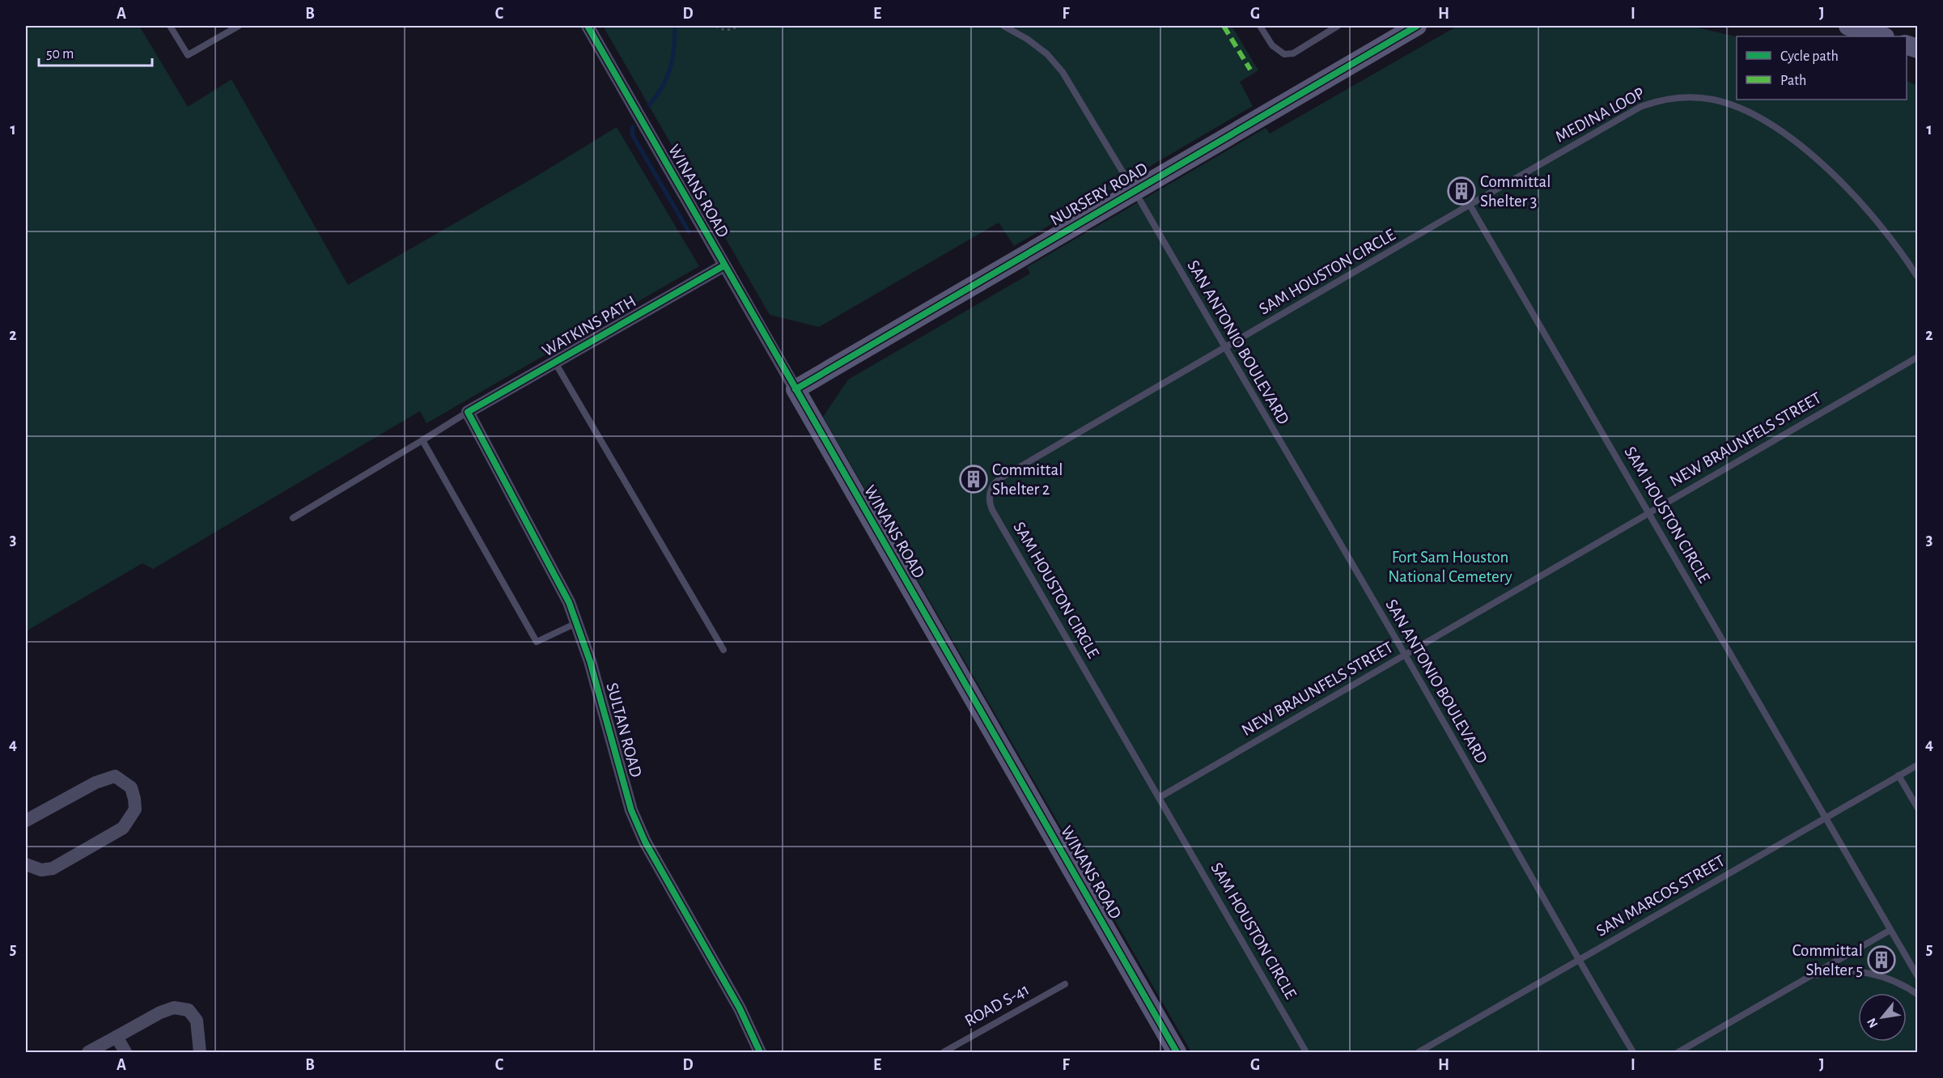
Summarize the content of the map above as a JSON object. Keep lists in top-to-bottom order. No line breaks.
{"streets":{"street":["WINANS ROAD","NURSERY ROAD","WATKINS PATH","SULTAN ROAD"],"lane":["MEDINA LOOP","SAM HOUSTON CIRCLE","SAN ANTONIO BOULEVARD","NEW BRAUNFELS STREET","SAN MARCOS STREET","ROAD S-41"]},"crossings":[["MEDINA LOOP","SAM HOUSTON CIRCLE"],["WINANS ROAD","NURSERY ROAD"],["WINANS ROAD","WATKINS PATH"],["SAM HOUSTON CIRCLE","SAN ANTONIO BOULEVARD"],["SAM HOUSTON CIRCLE","NEW BRAUNFELS STREET"],["SAM HOUSTON CIRCLE","SAN MARCOS STREET"],["WATKINS PATH","SULTAN ROAD"],["SAN ANTONIO BOULEVARD","NEW BRAUNFELS STREET"],["SAN ANTONIO BOULEVARD","SAN MARCOS STREET"]],"parks":["Fort Sam Houston National Cemetery"],"places":{"building":["Committal Shelter 3","Committal Shelter 2","Committal Shelter 5"]},"legend":["Cycle path","Path"],"scale_bar":"50 m","north":"bottom left","grid":{"columns":["A","B","C","D","E","F","G","H","I","J"],"rows":["1","2","3","4","5"]}}
